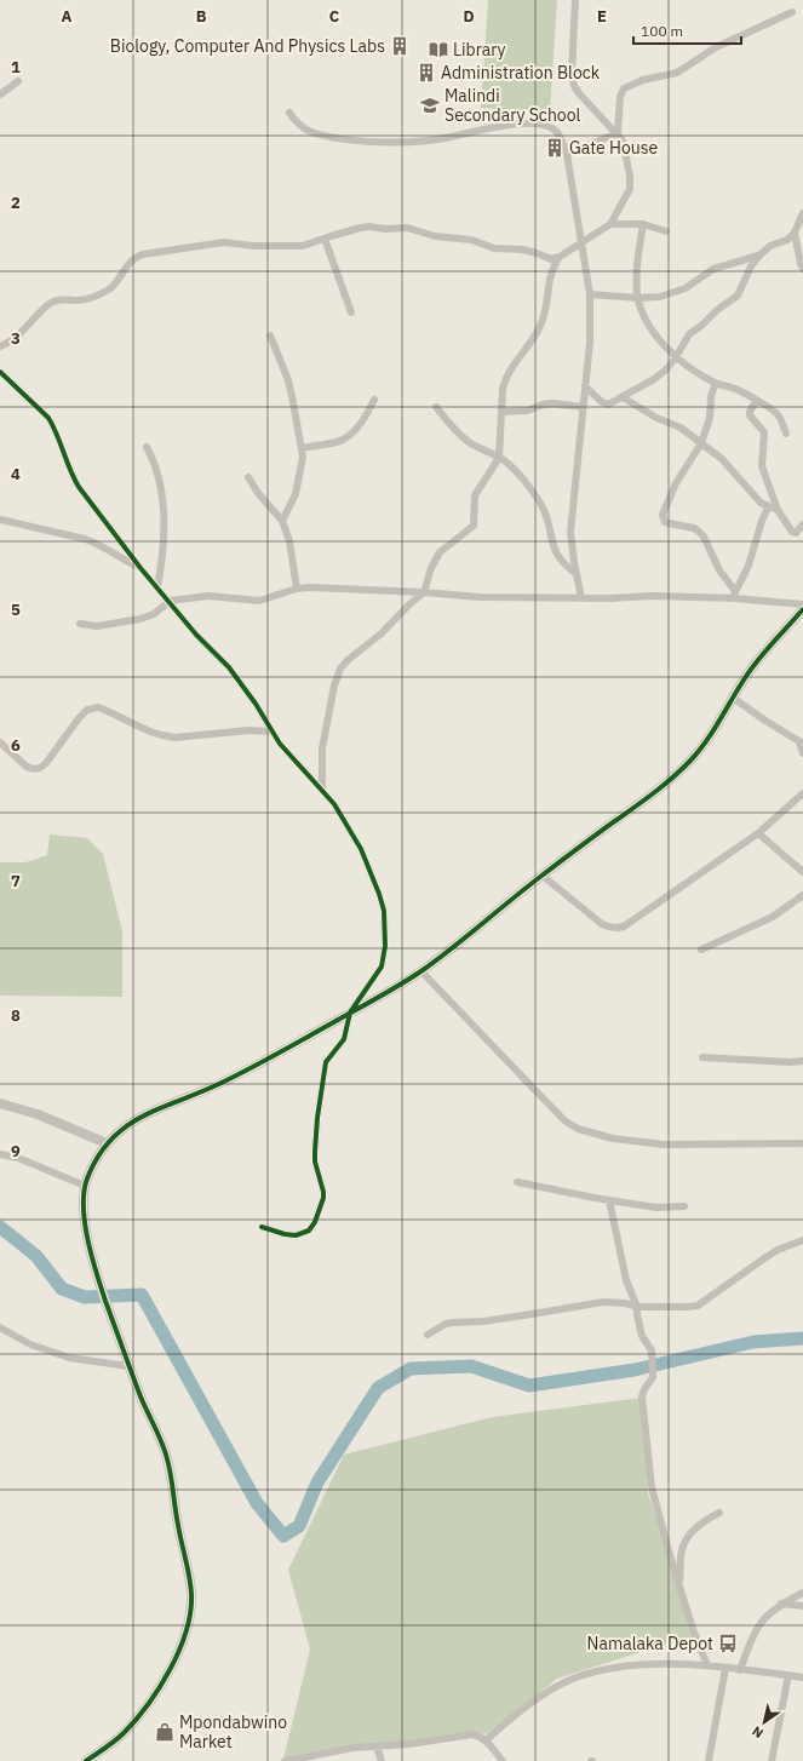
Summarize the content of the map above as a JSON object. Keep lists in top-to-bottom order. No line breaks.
{"places":{"building":["Biology, Computer And Physics Labs","Administration Block","Gate House"],"library":["Library"],"school or university":["Malindi Secondary School"],"bus stop":["Namalaka Depot"],"shop":["Mpondabwino Market"]},"scale_bar":"100 m","north":"bottom left","grid":{"columns":["A","B","C","D","E"],"rows":["1","2","3","4","5","6","7","8","9"]}}
